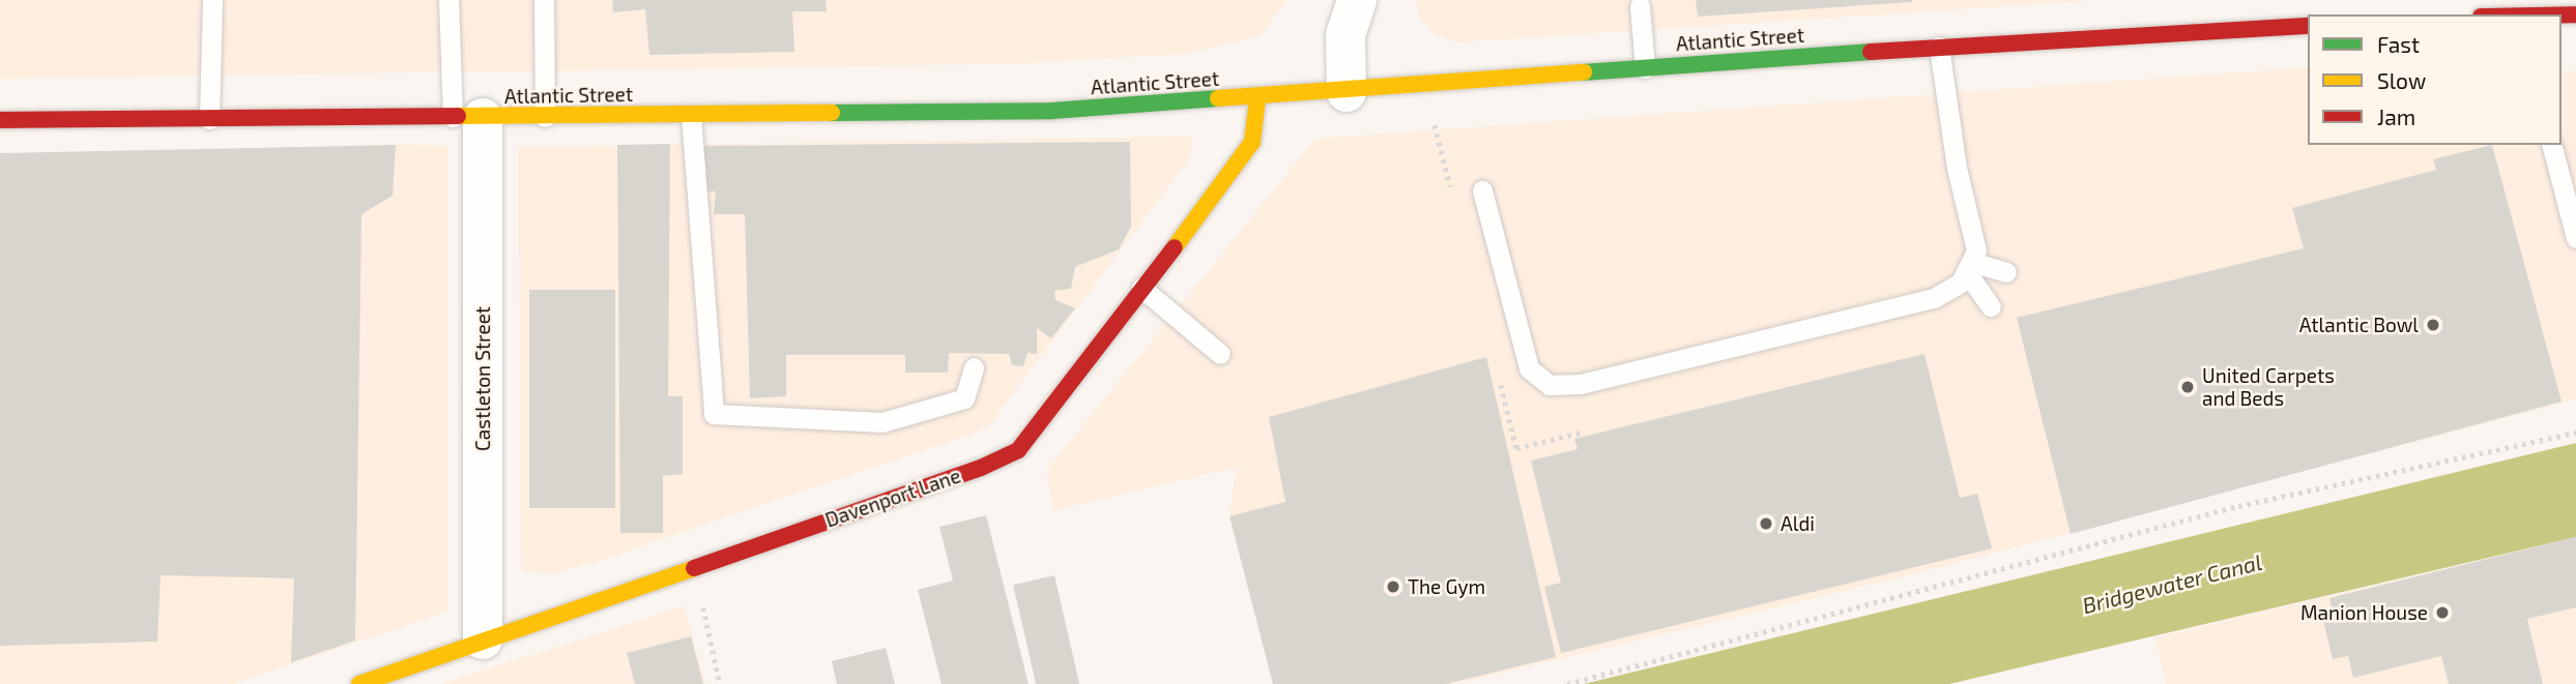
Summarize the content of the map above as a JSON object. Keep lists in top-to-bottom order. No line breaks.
{"streets":{"street":["Atlantic Street","Castleton Street","Davenport Lane"]},"crossings":[["Atlantic Street","Castleton Street"],["Atlantic Street","Davenport Lane"],["Castleton Street","Davenport Lane"]],"water":["Bridgewater Canal"],"places":["Atlantic Bowl","United Carpets and Beds","Aldi","The Gym","Manion House"],"legend":["Fast","Slow","Jam"]}
